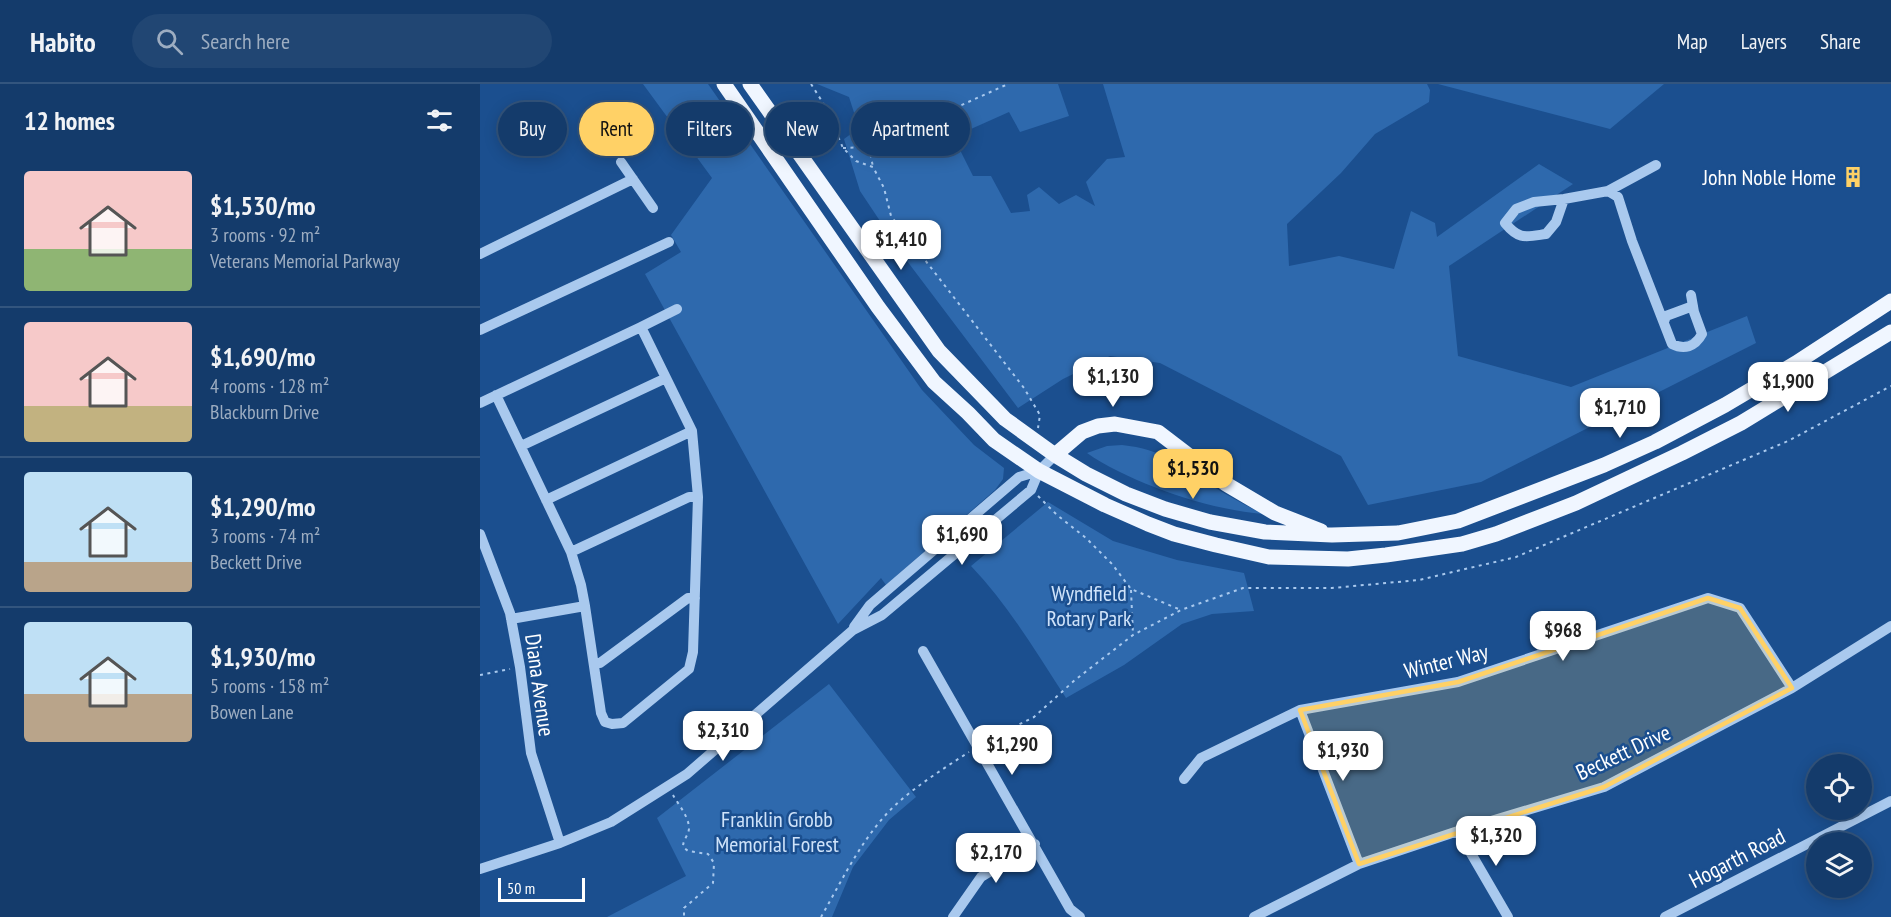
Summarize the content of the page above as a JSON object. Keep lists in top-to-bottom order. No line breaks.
{"streets":{"street":["Winter Way","Diana Avenue","Beckett Drive","Hogarth Road"]},"crossings":[["Winter Way","Beckett Drive"]],"parks":["Wyndfield Rotary Park","Franklin Grobb Memorial Forest"],"places":{"building":["John Noble Home"]},"scale_bar":"50 m","page":{"header":"Habito","search":"Search here","nav":["Map","Layers","Share"],"heading":"12 homes","chip":["Buy","Rent","Filters","New","Apartment"],"list":[{"name":"$1,530/mo","note":"3 rooms · 92 m² · Veterans Memorial Parkway"},{"name":"$1,690/mo","note":"4 rooms · 128 m² · Blackburn Drive"},{"name":"$1,290/mo","note":"3 rooms · 74 m² · Beckett Drive"},{"name":"$1,930/mo","note":"5 rooms · 158 m² · Bowen Lane"}],"price":["$1,410","$1,130","$1,900","$1,710","$1,530","$1,690","$968","$2,310","$1,290","$1,930","$1,320","$2,170"],"scale":"50 m"}}
